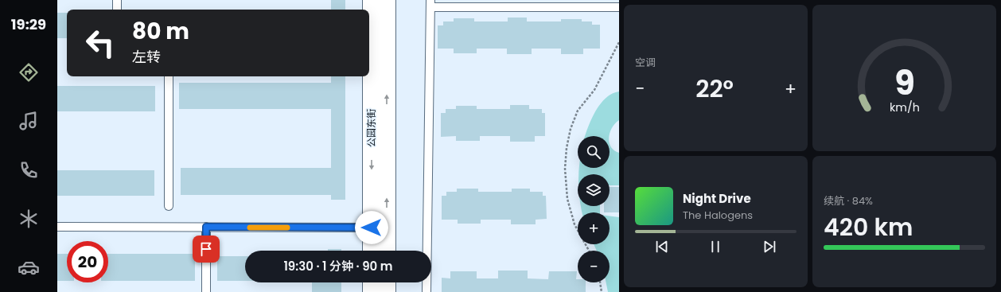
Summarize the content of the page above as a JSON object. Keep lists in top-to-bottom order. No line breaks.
{"streets":{"street":["公园东街"]},"page":{"tabs":"19:29","tile":["空调",["续航 · 84%","420 km"]],"turn":["80 m","左转"],"heat":["−","22°","+"],"map_buttons":["+","−"],"song":["Night Drive","The Halogens"],"limit":"20","trip":"19:30 · 1 分钟 · 90 m","gauge":["9","km/h"]}}
